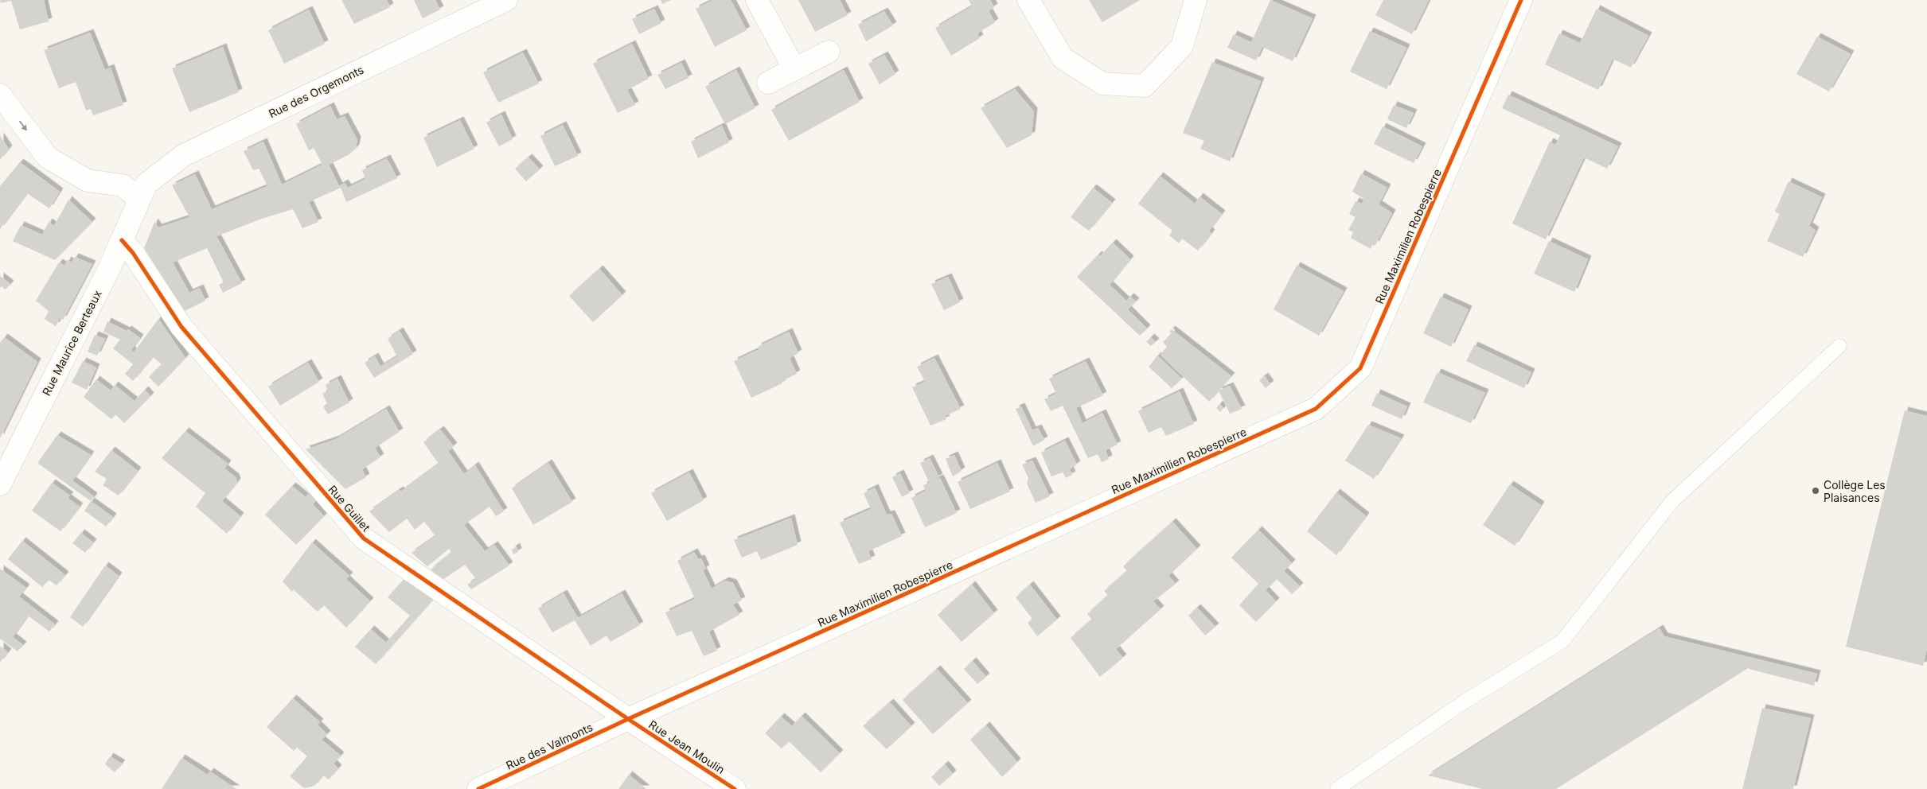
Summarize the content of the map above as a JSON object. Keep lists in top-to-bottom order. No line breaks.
{"streets":{"street":["Rue des Orgemonts","Rue Maximilien Robespierre","Rue Maurice Berteaux","Rue Guillet","Rue des Valmonts","Rue Jean Moulin"]},"crossings":[["Rue des Orgemonts","Rue Maurice Berteaux"],["Rue Maximilien Robespierre","Rue Guillet"],["Rue Maximilien Robespierre","Rue des Valmonts"],["Rue Maximilien Robespierre","Rue Jean Moulin"],["Rue Maurice Berteaux","Rue Guillet"],["Rue Guillet","Rue des Valmonts"],["Rue Guillet","Rue Jean Moulin"],["Rue des Valmonts","Rue Jean Moulin"]],"places":["Collège Les Plaisances"]}
